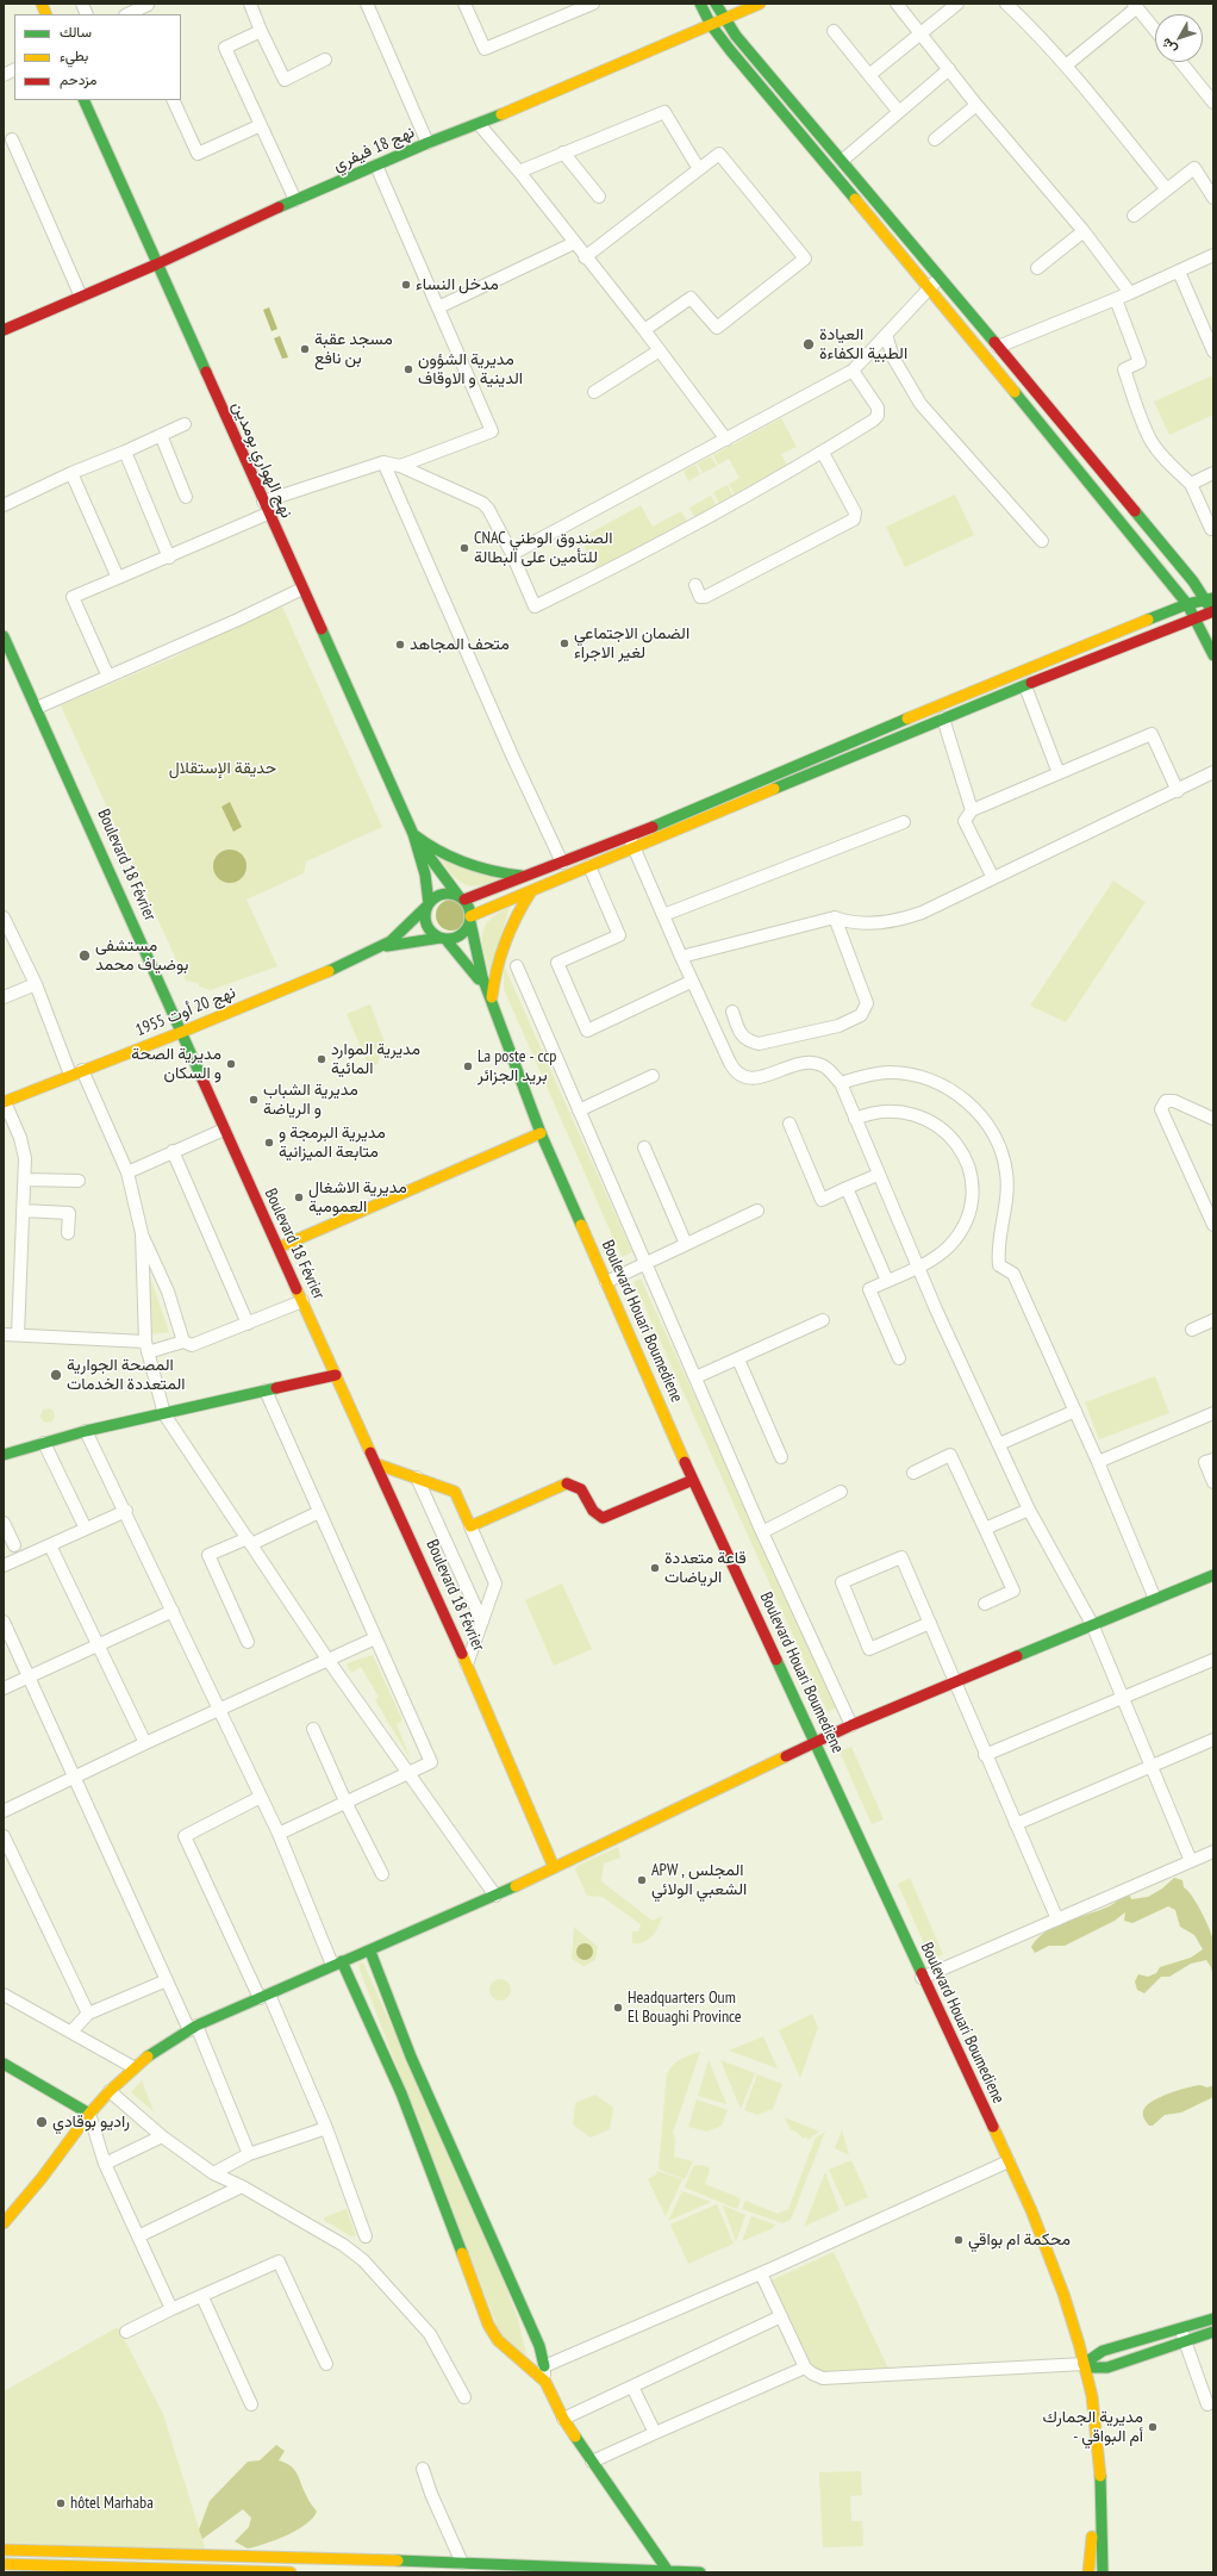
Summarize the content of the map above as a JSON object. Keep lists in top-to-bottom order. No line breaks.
{"streets":{"main road":["نهج 18 فيفري","نهج الهواري بومدين","Boulevard 18 Février","نهج 20 أوت 1955","Boulevard Houari Boumediene"]},"crossings":[["نهج 18 فيفري","نهج الهواري بومدين"],["نهج الهواري بومدين","نهج 20 أوت 1955"],["نهج الهواري بومدين","Boulevard Houari Boumediene"],["Boulevard 18 Février","نهج 20 أوت 1955"],["نهج 20 أوت 1955","Boulevard Houari Boumediene"]],"parks":["حديقة الإستقلال"],"places":["مدخل النساء","العيادة الطبية الكفاءة","مسجد عقبة بن نافع","مديرية الشؤون الدينية و الاوقاف","CNAC الصندوق الوطني للتأمين على البطالة","الضمان الاجتماعي لغير الاجراء","متحف المجاهد","مستشفى بوضياف محمد","مديرية الموارد المائية","مديرية الصحة و السكان","La poste - ccp بريد الجزائر","مديرية الشباب و الرياضة","مديرية البرمجة و متابعة الميزانية","مديرية الاشغال العمومية","المصحة الجوارية المتعددة الخدمات","قاعة متعددة الرياضات","APW , المجلس الشعبي الولائي","Headquarters Oum El Bouaghi Province","راديو بوقادي","محكمة ام بواقي","مديرية الجمارك - أم البواقي","hôtel Marhaba"],"legend":["سالك","بطيء","مزدحم"],"north":"bottom left"}
